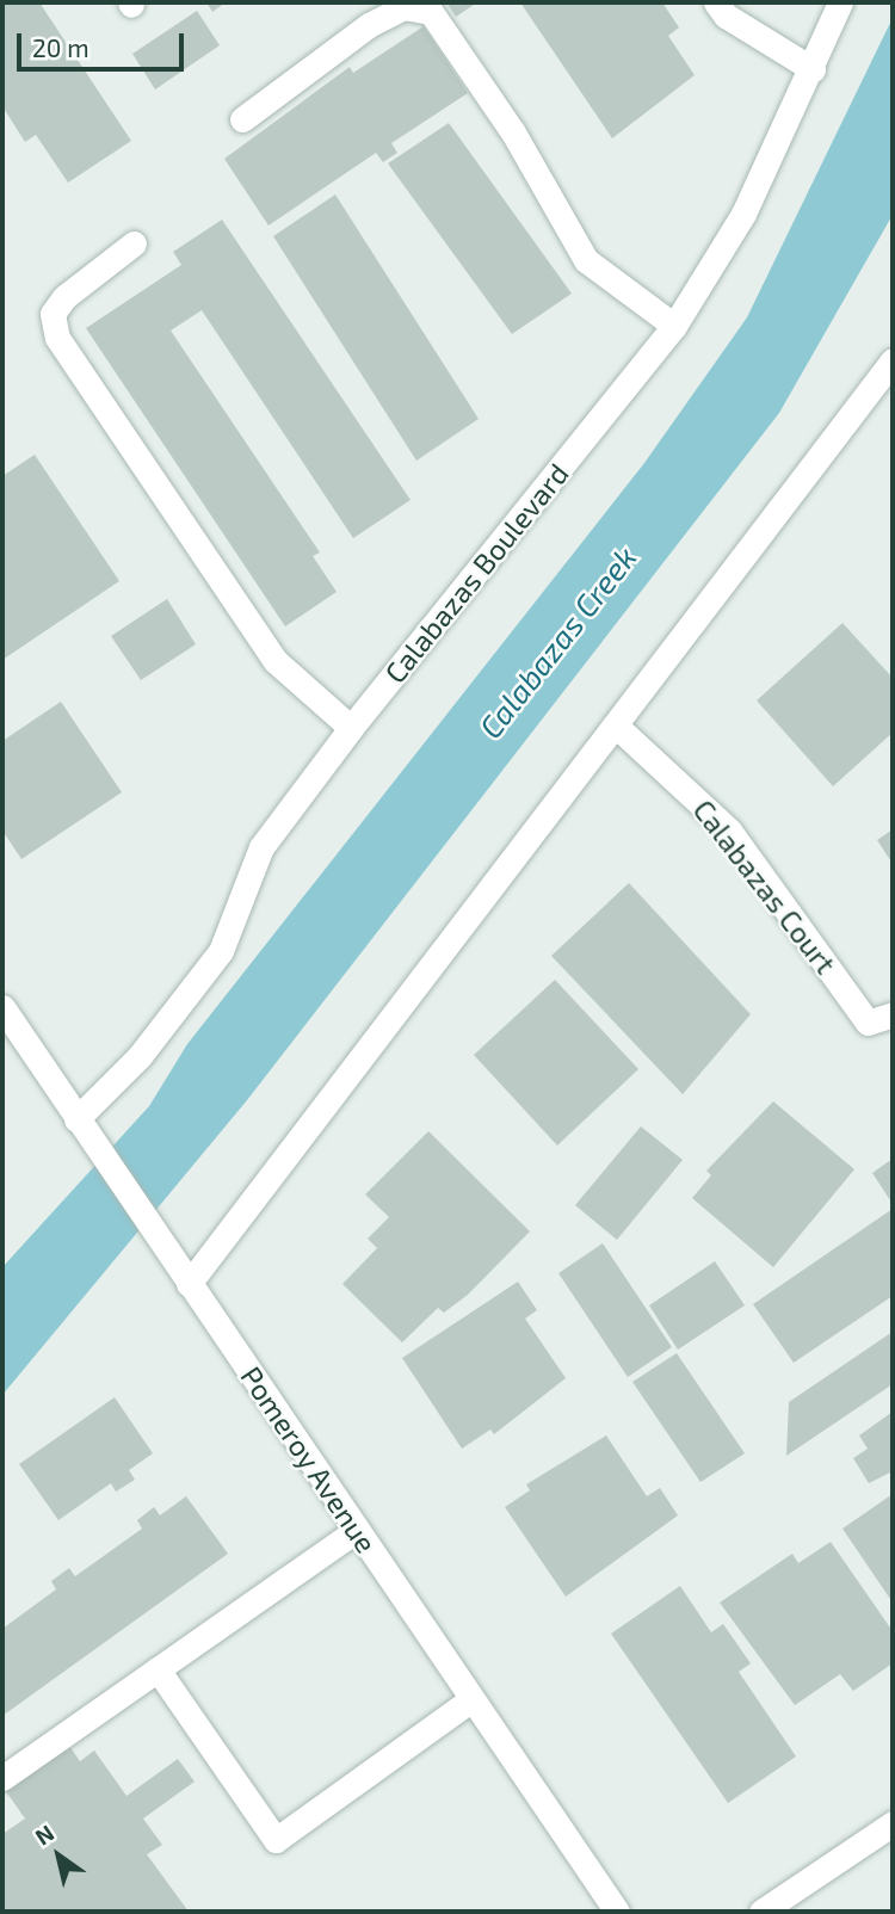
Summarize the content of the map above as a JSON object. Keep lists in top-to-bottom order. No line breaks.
{"streets":{"street":["Calabazas Boulevard","Calabazas Court","Pomeroy Avenue"]},"crossings":[["Calabazas Boulevard","Pomeroy Avenue"]],"water":["Calabazas Creek"],"scale_bar":"20 m","north":"top left"}
